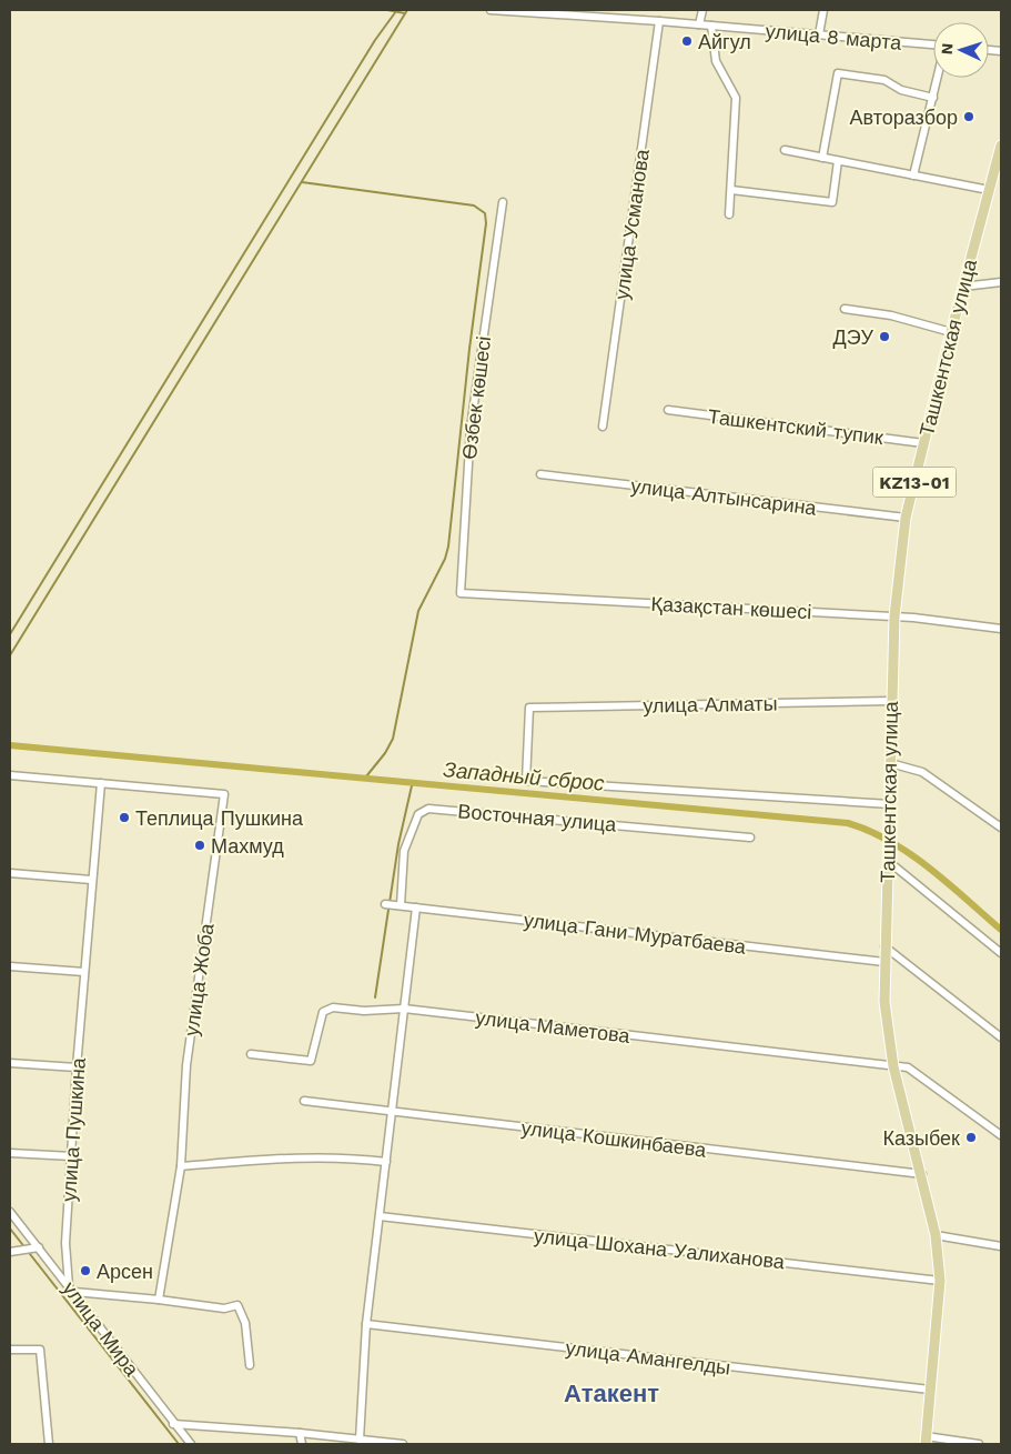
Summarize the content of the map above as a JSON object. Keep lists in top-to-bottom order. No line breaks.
{"streets":{"main road":["Ташкентская улица","KZ13-01"],"street":["улица 8 марта","улица Усманова","Өзбек көшесі","Ташкентский тупик","улица Алтынсарина","Қазақстан көшесі","улица Алматы","Восточная улица","улица Гани Муратбаева","улица Жоба","улица Маметова","улица Пушкина","улица Кошкинбаева","улица Шохана Уалиханова","улица Мира","улица Амангелды"]},"crossings":[["улица 8 марта","улица Усманова"],["Ташкентская улица","Ташкентский тупик"],["Ташкентская улица","улица Алтынсарина"],["Ташкентская улица","Қазақстан көшесі"],["Ташкентская улица","улица Алматы"],["Ташкентская улица","Восточная улица"],["Ташкентская улица","улица Гани Муратбаева"],["Ташкентская улица","улица Маметова"],["Ташкентская улица","улица Кошкинбаева"],["Ташкентская улица","улица Шохана Уалиханова"],["Ташкентская улица","улица Амангелды"],["Өзбек көшесі","Қазақстан көшесі"],["улица Алматы","Восточная улица"],["Восточная улица","улица Гани Муратбаева"],["улица Жоба","улица Пушкина"],["улица Пушкина","улица Мира"]],"districts":["Атакент"],"water":["Западный сброс"],"places":["Айгул","Авторазбор","ДЭУ","Теплица Пушкина","Махмуд","Казыбек","Арсен"],"north":"left"}
